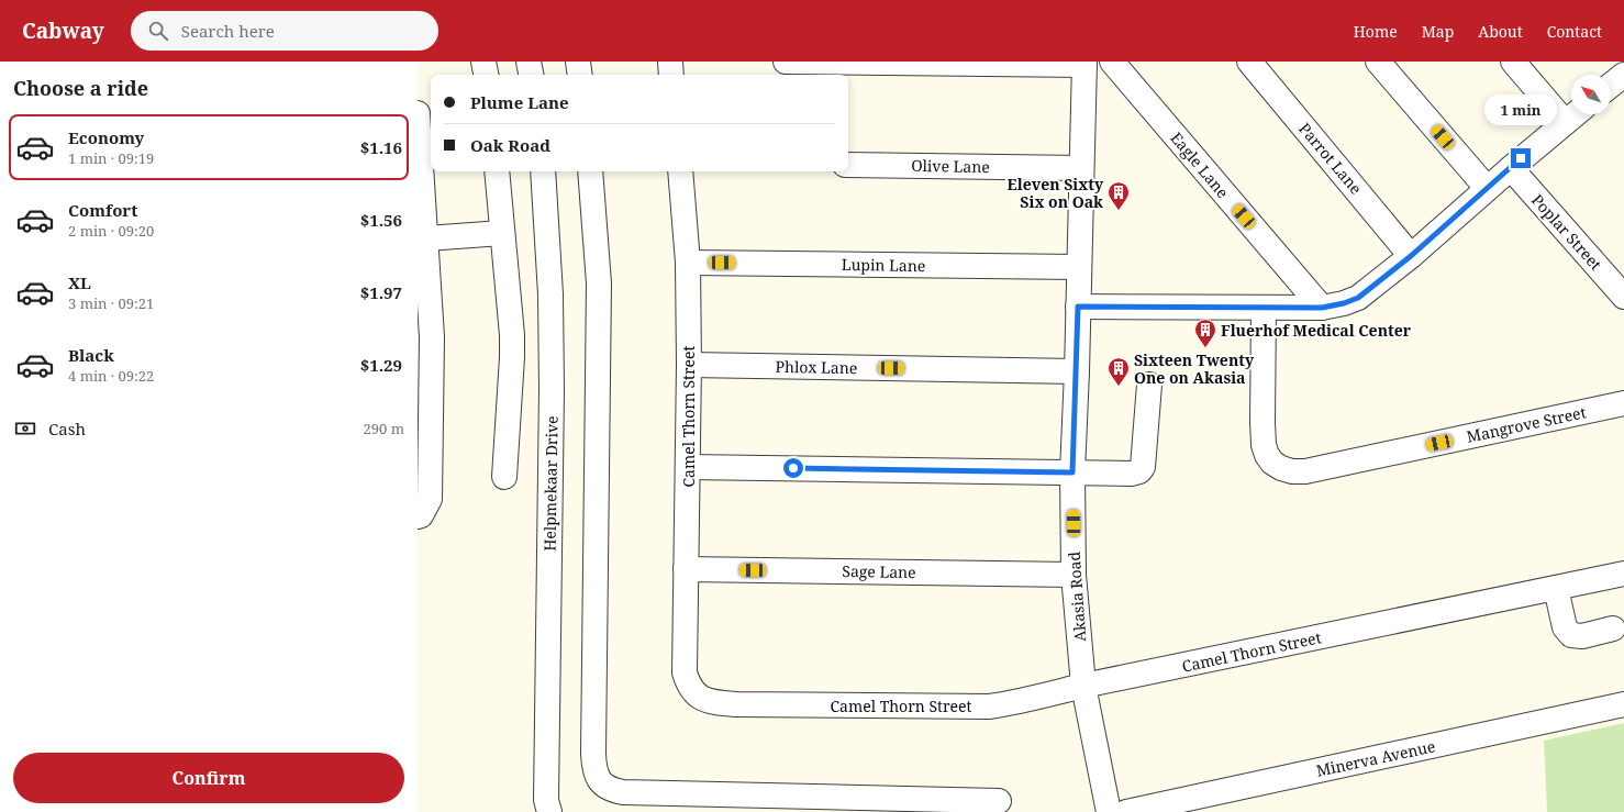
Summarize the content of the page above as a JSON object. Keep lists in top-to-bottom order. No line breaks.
{"streets":{"street":["Parrot Lane","Eagle Lane","Olive Lane","Poplar Street","Lupin Lane","Phlox Lane","Camel Thorn Street","Mangrove Street","Helpmekaar Drive","Sage Lane","Akasia Road","Minerva Avenue"]},"crossings":[["Olive Lane","Akasia Road"],["Lupin Lane","Camel Thorn Street"],["Lupin Lane","Akasia Road"],["Phlox Lane","Camel Thorn Street"],["Phlox Lane","Akasia Road"],["Camel Thorn Street","Sage Lane"],["Camel Thorn Street","Akasia Road"],["Sage Lane","Akasia Road"]],"places":{"building":["Eleven Sixty Six on Oak","Fluerhof Medical Center","Sixteen Twenty One on Akasia"]},"north":"top left","page":{"header":"Cabway","search":"Search here","nav":["Home","Map","About","Contact"],"heading":"Choose a ride","banner":["Plume Lane","Oak Road"],"bubble":"1 min","list":[{"name":"Economy","note":"1 min · 09:19","value":"$1.16"},{"name":"Comfort","note":"2 min · 09:20","value":"$1.56"},{"name":"XL","note":"3 min · 09:21","value":"$1.97"},{"name":"Black","note":"4 min · 09:22","value":"$1.29"}],"pay":["Cash","290 m"],"buttons":"Confirm"}}
